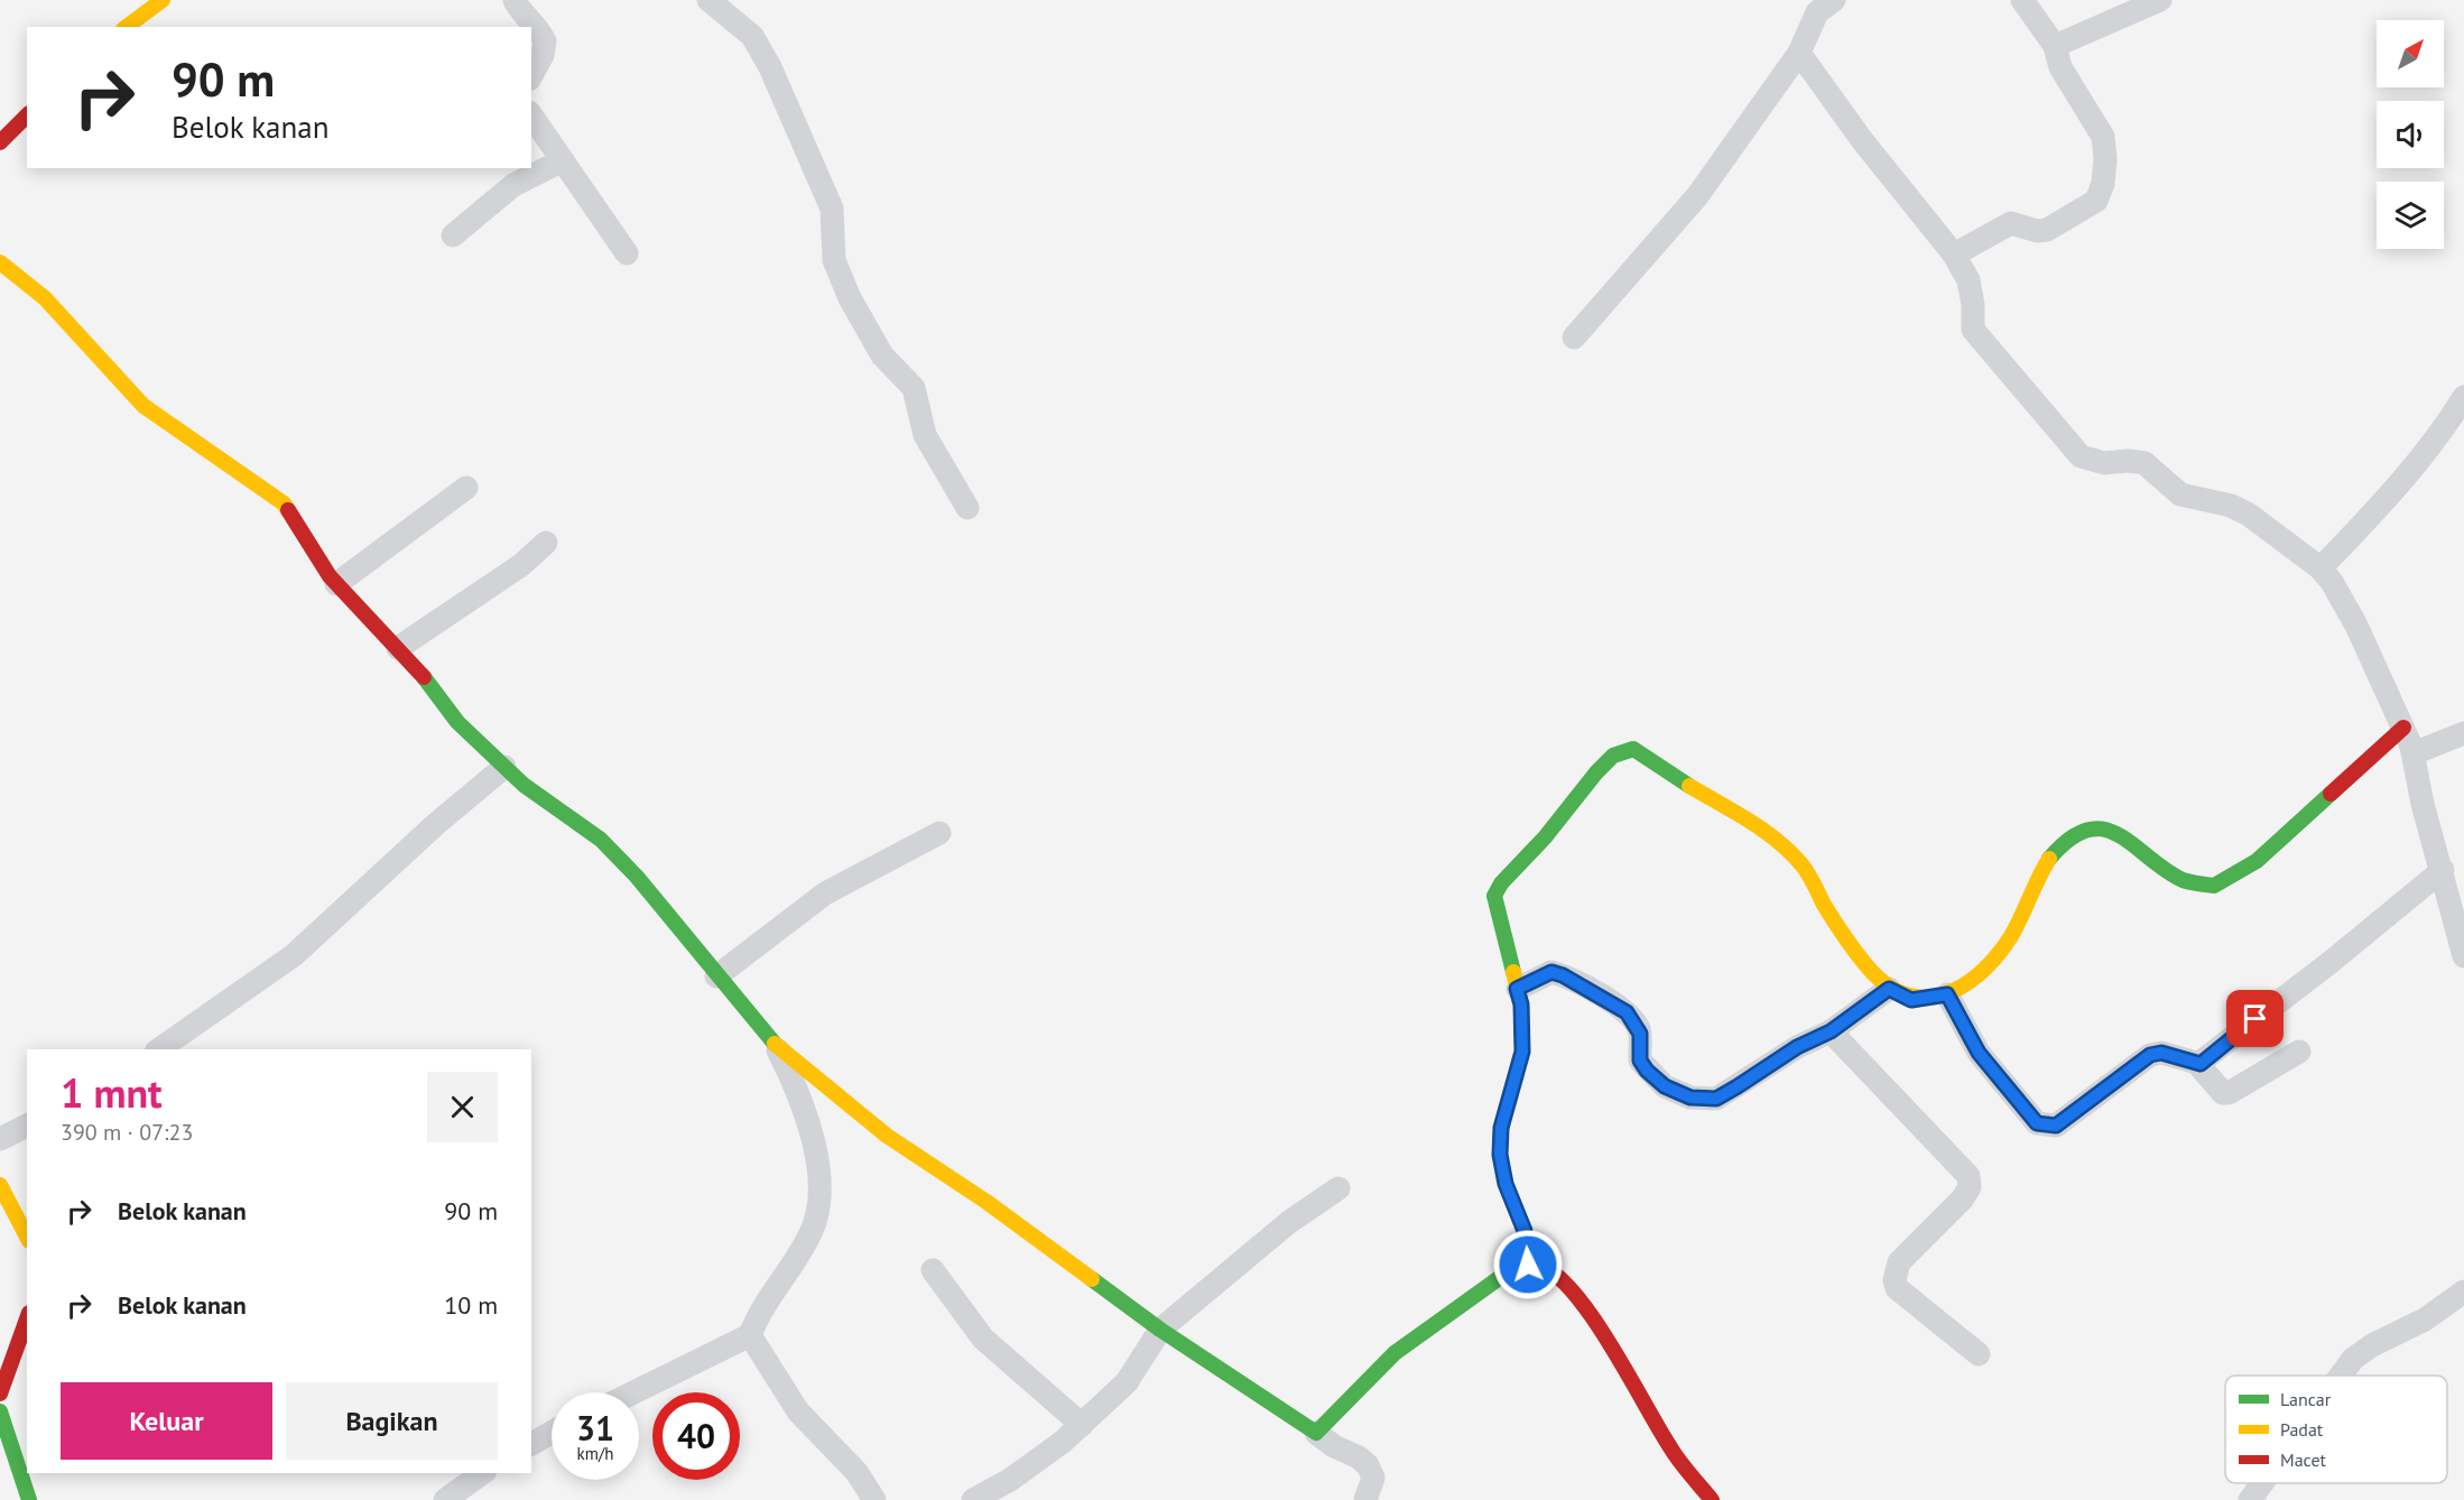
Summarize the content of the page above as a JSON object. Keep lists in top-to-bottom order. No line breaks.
{"legend":["Lancar","Padat","Macet"],"north":"top right","page":{"turn":["90 m","Belok kanan"],"heading":["1 mnt","390 m · 07:23"],"list":[{"name":"Belok kanan","value":"90 m"},{"name":"Belok kanan","value":"10 m"}],"buttons":["Keluar","Bagikan"],"speed":"31 km/h","limit":"40"}}
